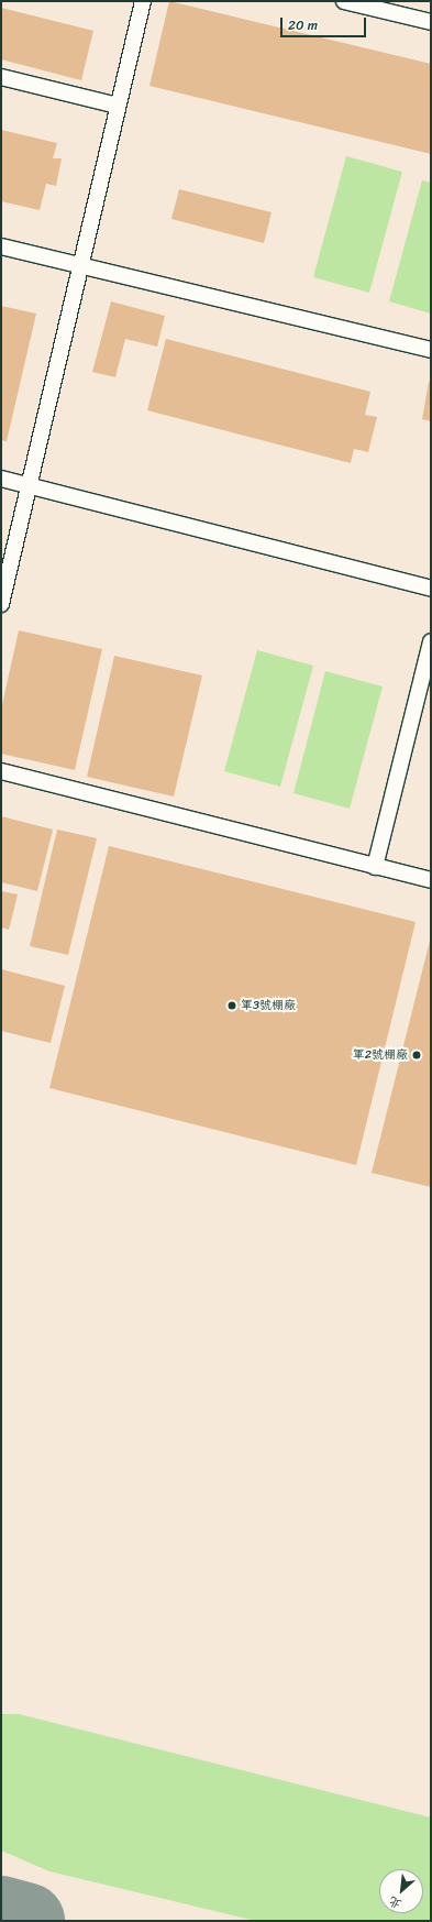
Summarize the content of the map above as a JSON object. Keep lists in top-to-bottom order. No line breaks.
{"places":["軍3號棚廠","軍2號棚廠"],"scale_bar":"20 m","north":"bottom left"}
